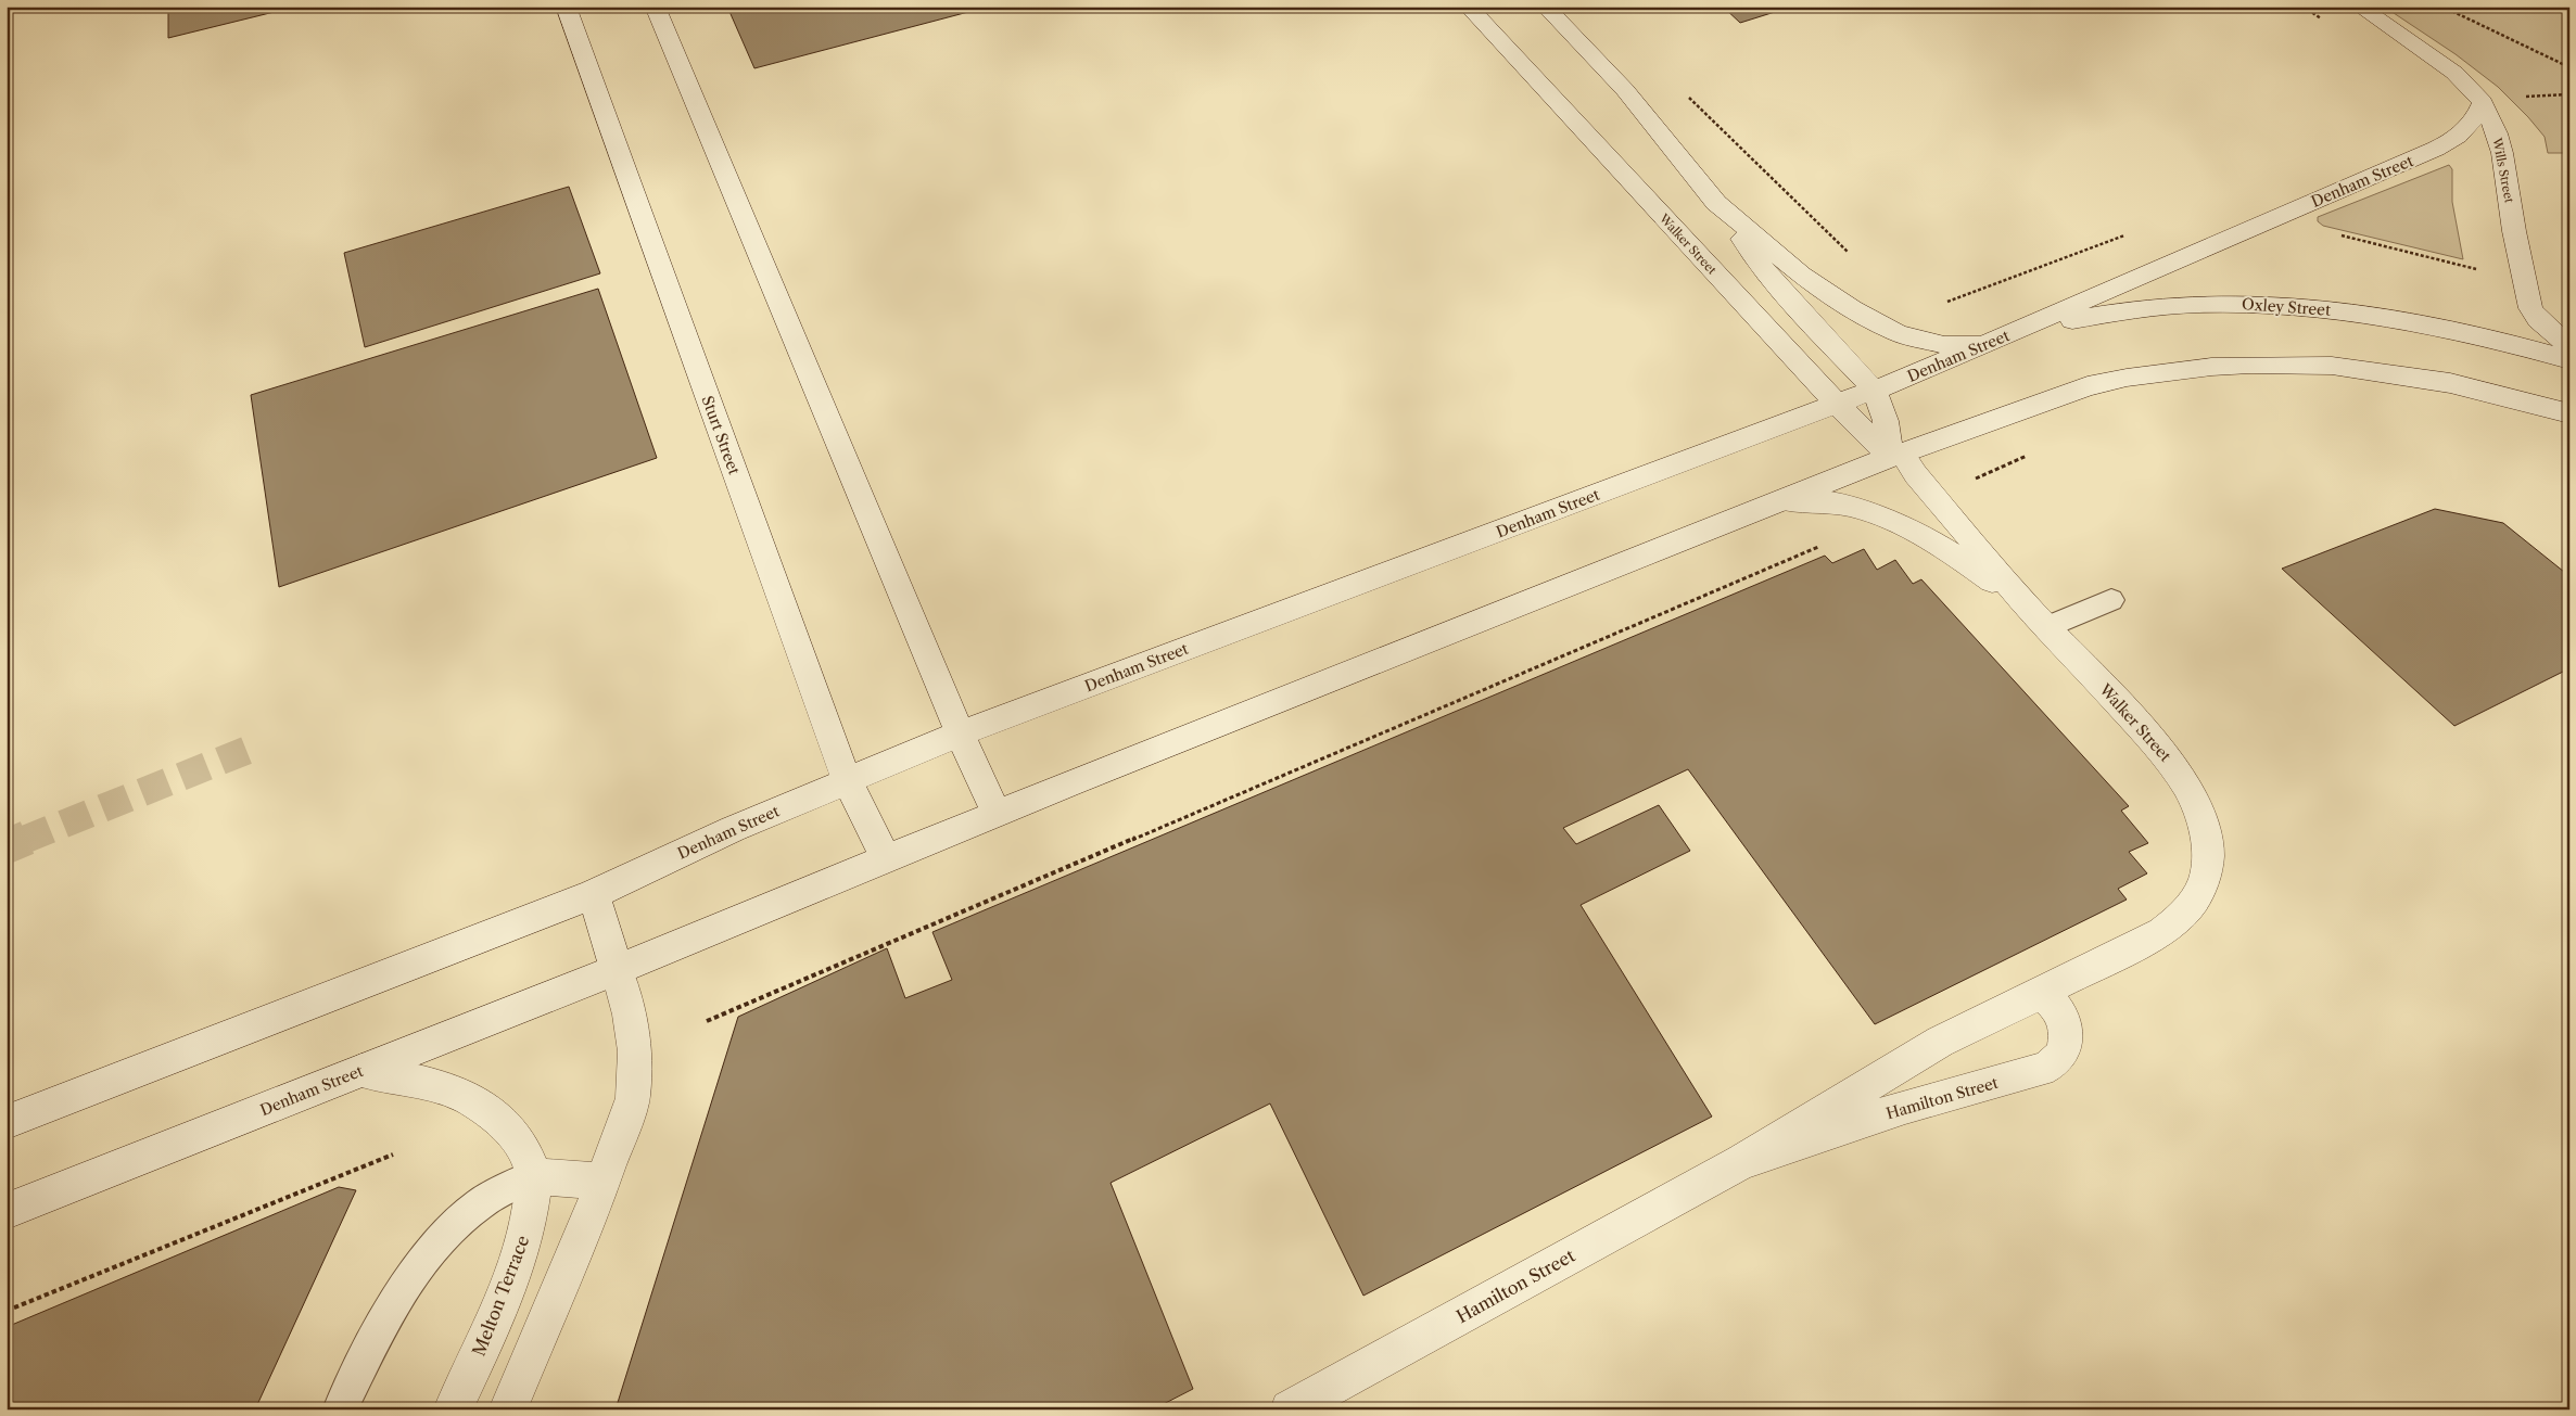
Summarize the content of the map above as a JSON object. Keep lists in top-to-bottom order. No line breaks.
{"streets":{"main road":["Wills Street","Denham Street","Walker Street","Oxley Street","Sturt Street","Hamilton Street","Melton Terrace"]},"crossings":[["Wills Street","Denham Street"],["Denham Street","Walker Street"],["Denham Street","Oxley Street"],["Denham Street","Sturt Street"],["Denham Street","Melton Terrace"],["Walker Street","Hamilton Street"]]}
